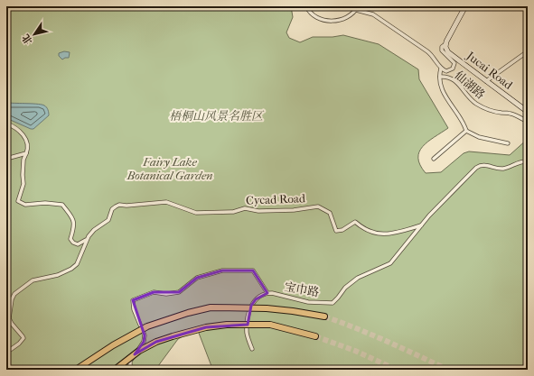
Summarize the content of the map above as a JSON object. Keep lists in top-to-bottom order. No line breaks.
{"streets":{"street":["Jucai Road","仙湖路","Cycad Road","宝巾路"]},"crossings":[["Cycad Road","宝巾路"]],"parks":["梧桐山风景名胜区","Fairy Lake Botanical Garden"],"north":"bottom left"}
